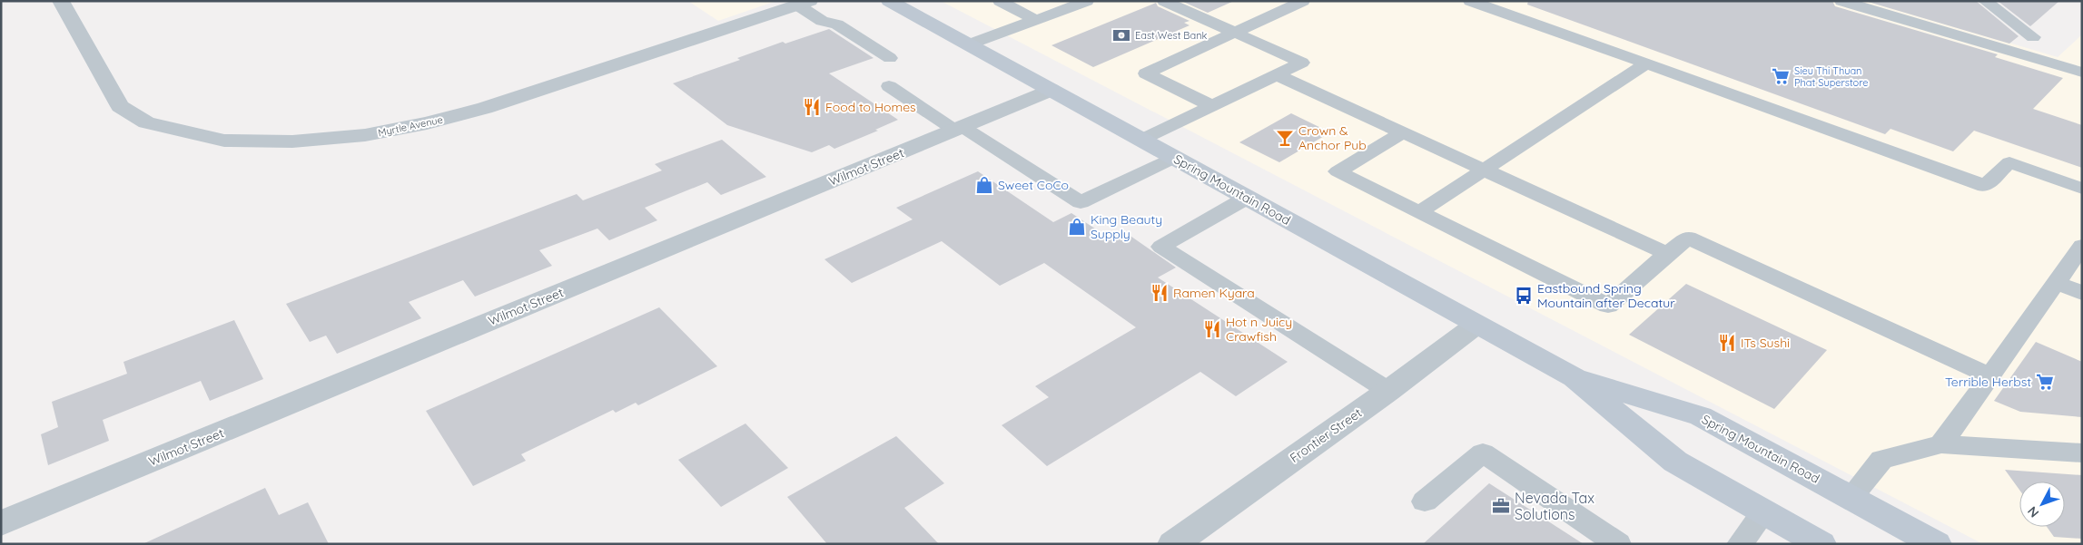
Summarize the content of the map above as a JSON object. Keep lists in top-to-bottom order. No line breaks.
{"streets":{"main road":["Spring Mountain Road"],"street":["Myrtle Avenue","Wilmot Street","Frontier Street"]},"crossings":[["Wilmot Street","Spring Mountain Road"],["Spring Mountain Road","Frontier Street"]],"places":{"bank":["East West Bank"],"supermarket":["Sieu Thi Thuan Phat Superstore","Terrible Herbst"],"restaurant":["Food to Homes","Ramen Kyara","Hot n Juicy Crawfish","ITs Sushi"],"bar":["Crown & Anchor Pub"],"shop":["Sweet CoCo","King Beauty Supply"],"bus stop":["Eastbound Spring Mountain after Decatur"],"office":["Nevada Tax Solutions"]},"north":"bottom left"}
